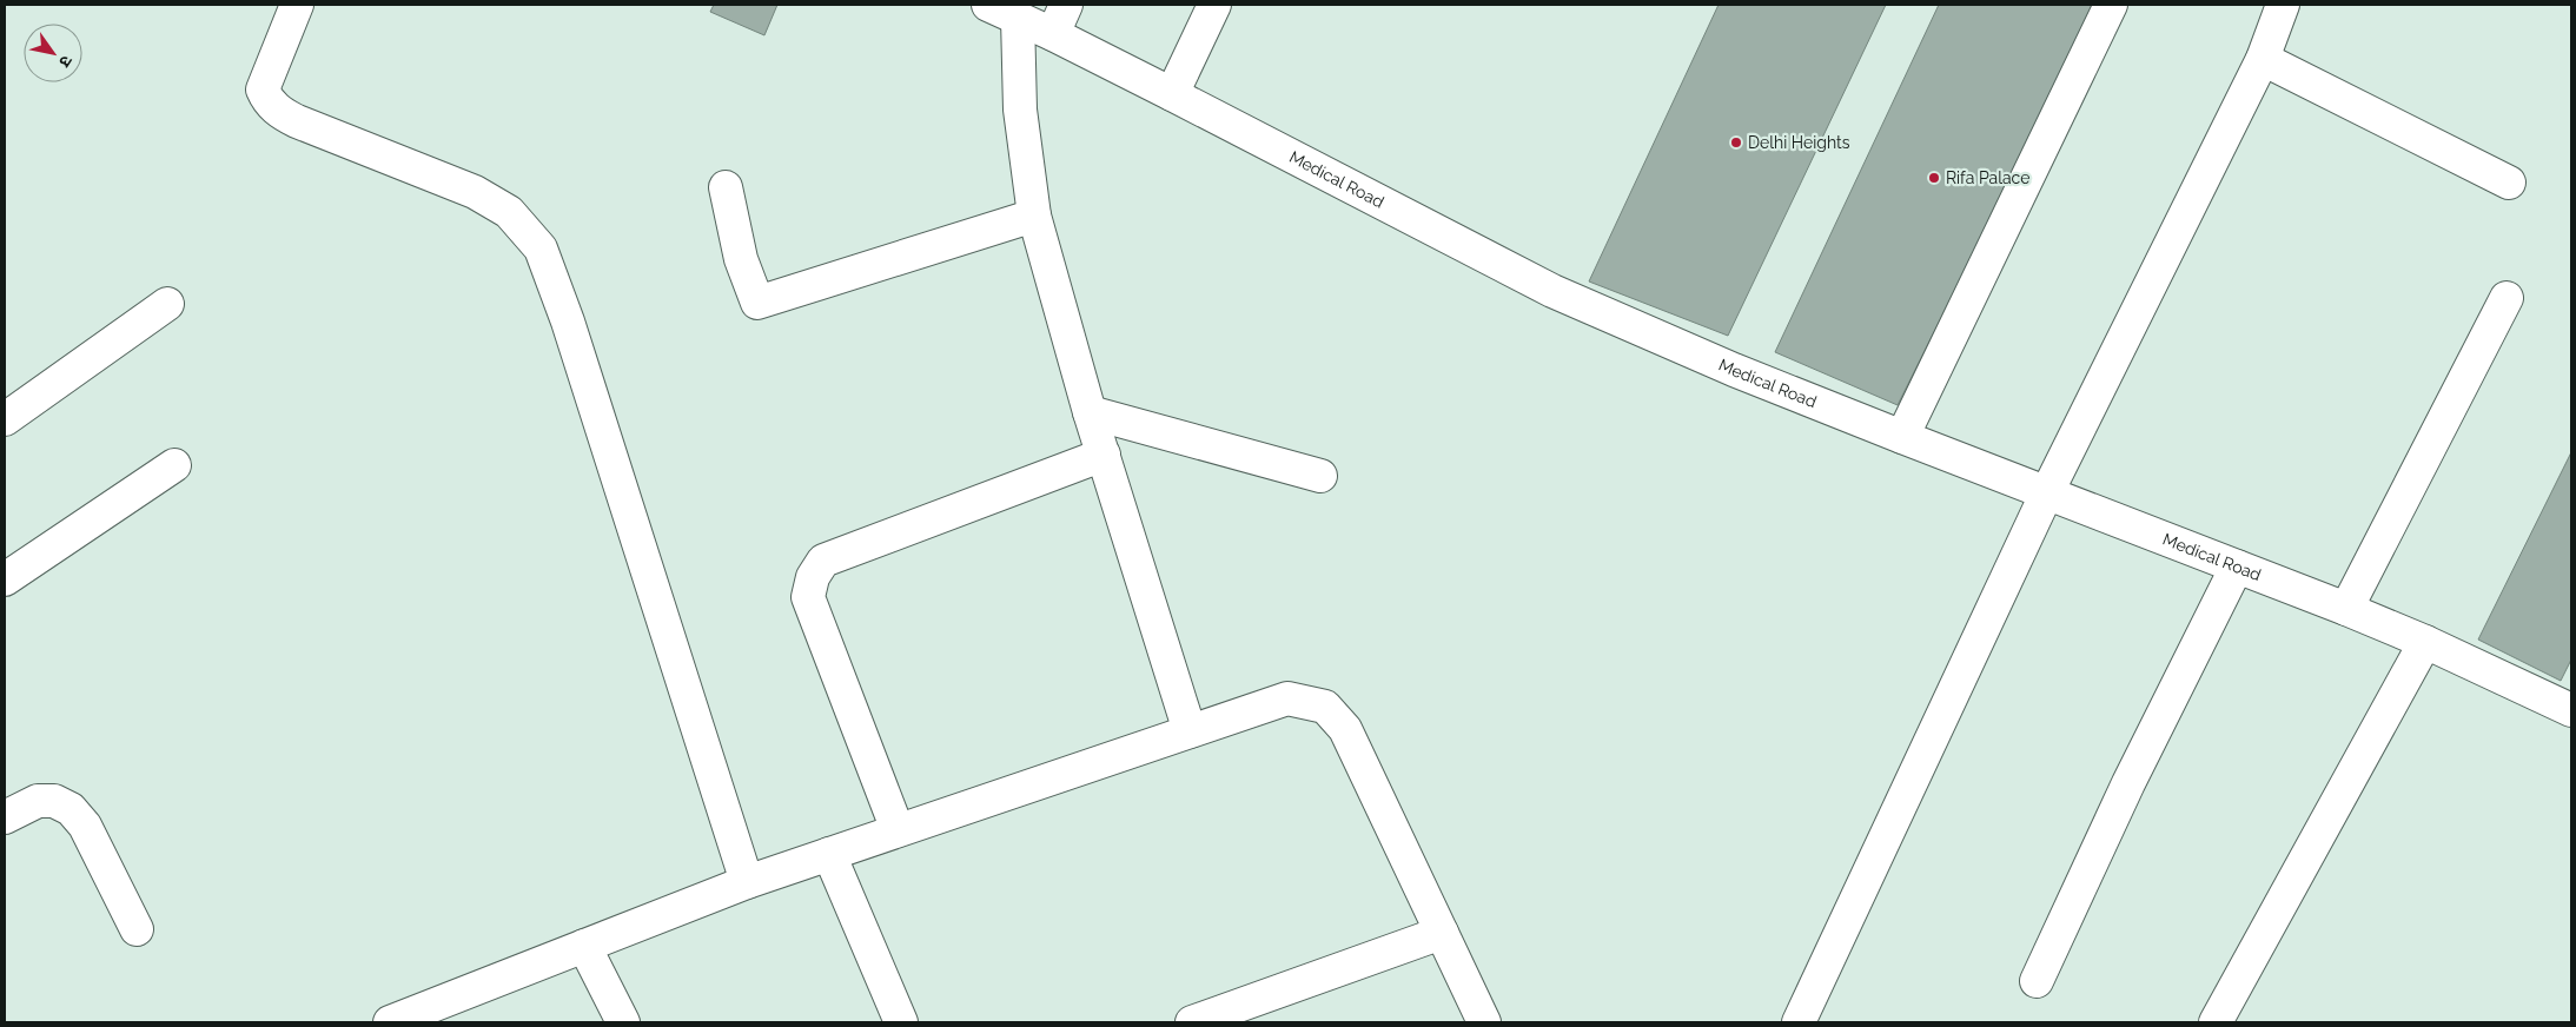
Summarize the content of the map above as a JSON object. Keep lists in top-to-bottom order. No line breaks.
{"streets":{"street":["Medical Road"]},"places":["Delhi Heights","Rifa Palace"],"north":"bottom right"}
